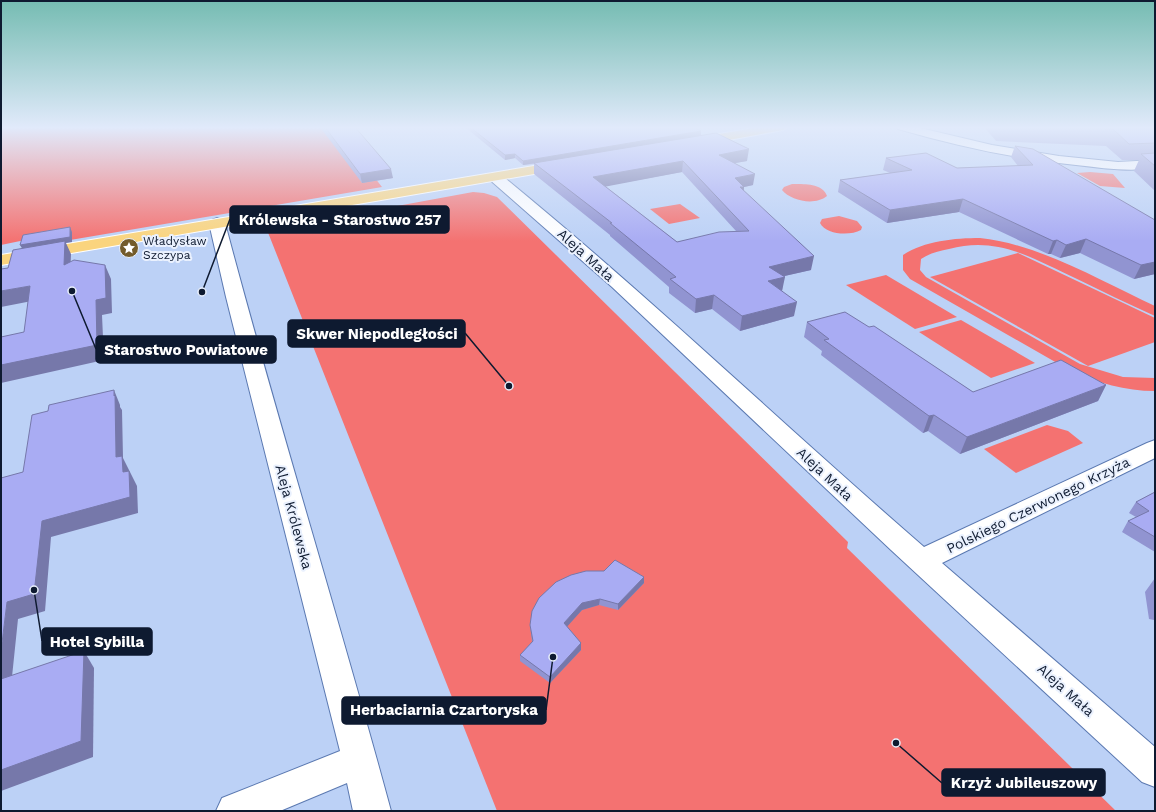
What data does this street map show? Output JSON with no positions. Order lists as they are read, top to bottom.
{
  "streets": {
    "street": ["Aleja Mała", "Polskiego Czerwonego Krzyża", "Aleja Królewska"]
  },
  "crossings": [
    ["Aleja Mała", "Polskiego Czerwonego Krzyża"]
  ],
  "places": {
    "place": ["Władysław Szczypa"],
    "other": [
      "Starostwo Powiatowe",
      "Królewska - Starostwo 257",
      "Skwer Niepodległości",
      "Hotel Sybilla",
      "Herbaciarnia Czartoryska",
      "Krzyż Jubileuszowy"
    ]
  }
}
